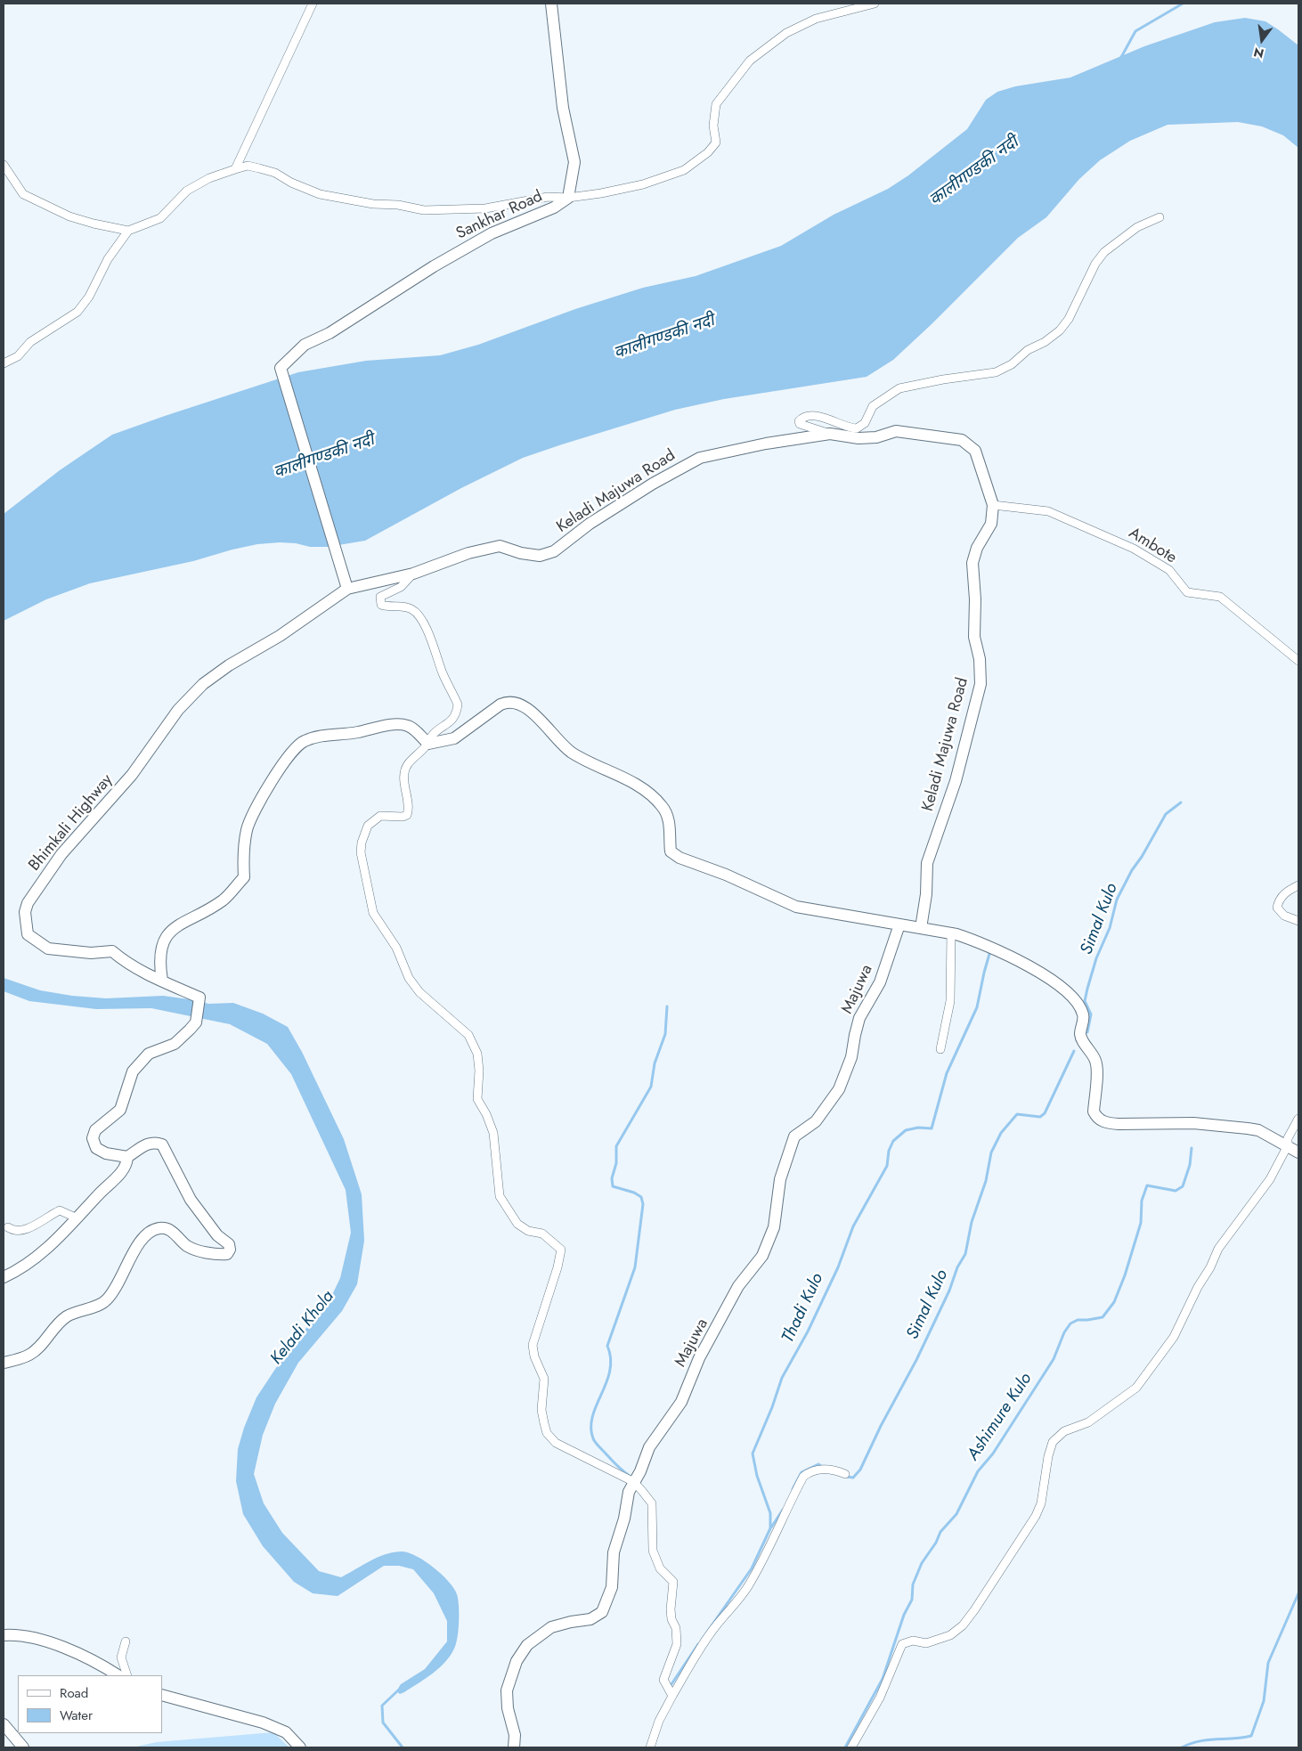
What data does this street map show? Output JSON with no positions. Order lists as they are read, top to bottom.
{
  "streets": {
    "street": [
      "Sankhar Road",
      "Keladi Majuwa Road",
      "Ambote",
      "Bhimkali Highway",
      "Majuwa"
    ]
  },
  "crossings": [
    ["Sankhar Road", "Keladi Majuwa Road"],
    ["Sankhar Road", "Bhimkali Highway"],
    ["Keladi Majuwa Road", "Ambote"],
    ["Keladi Majuwa Road", "Bhimkali Highway"]
  ],
  "water": [
    "कालीगण्डकी नदी",
    "Simal Kulo",
    "Thadi Kulo",
    "Keladi Khola",
    "Ashimure Kulo"
  ],
  "legend": ["Road", "Water"],
  "north": "bottom"
}
